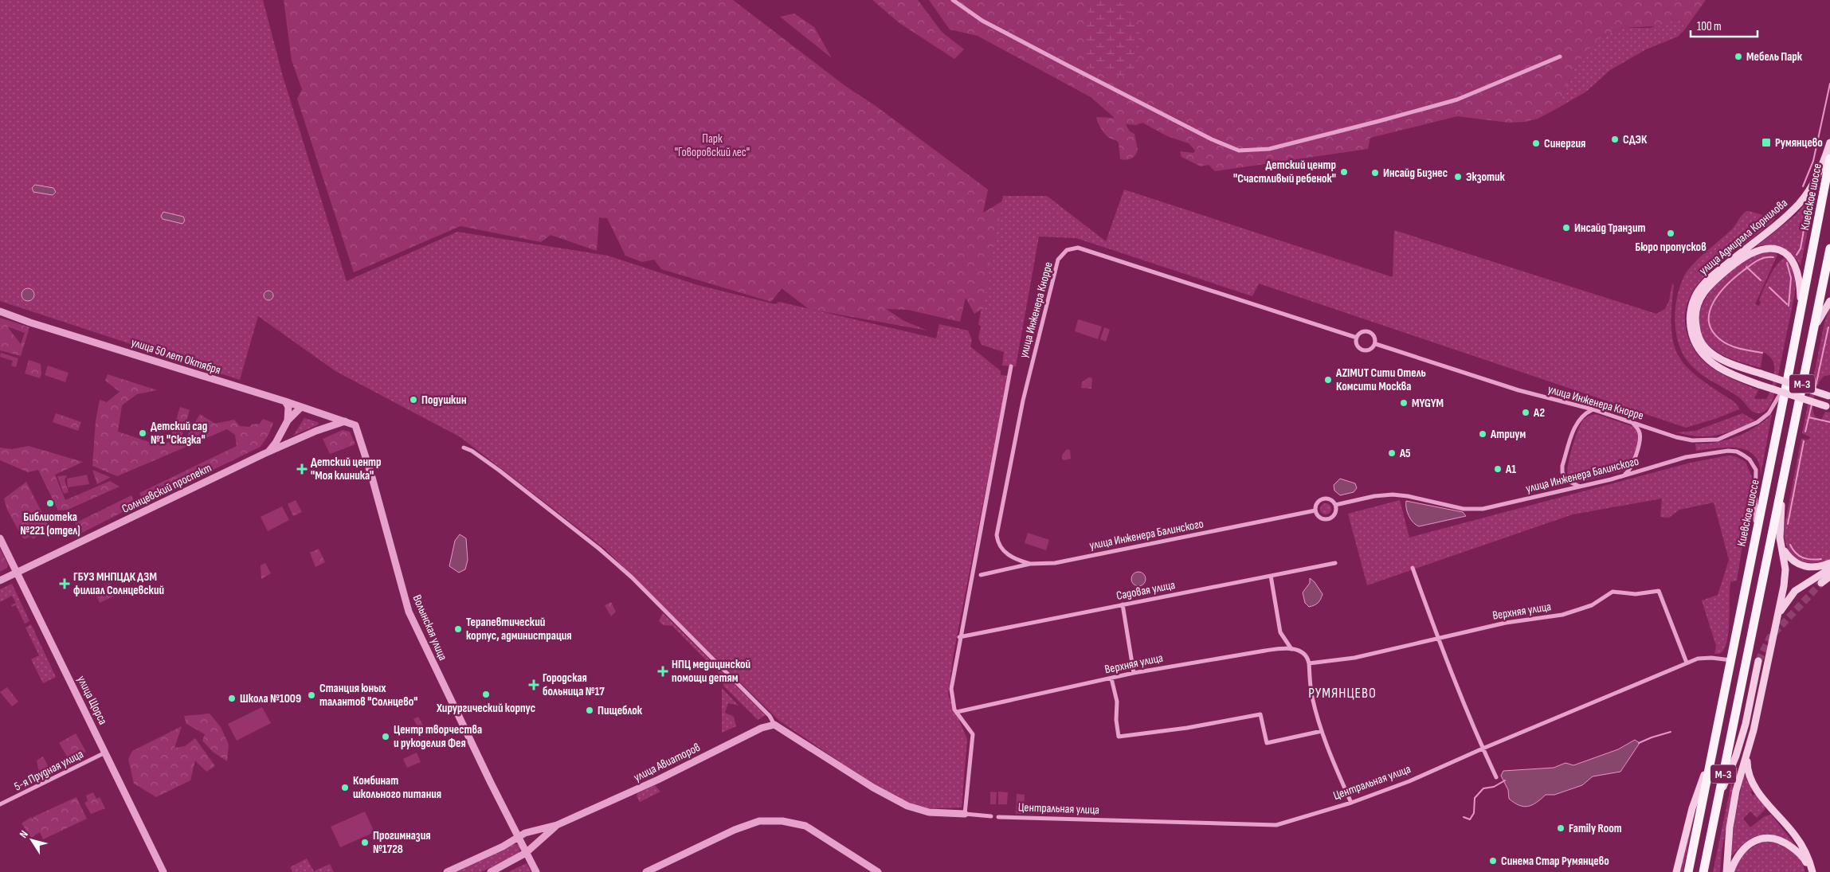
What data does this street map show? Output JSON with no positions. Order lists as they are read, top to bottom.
{
  "streets": {
    "highway": ["Киевское шоссе", "М-3"],
    "main road": ["улица Адмирала Корнилова"],
    "street": [
      "улица Инженера Кнорре",
      "улица 50 лет Октября",
      "улица Инженера Балинского",
      "Солнцевский проспект",
      "Садовая улица",
      "Верхняя улица",
      "Волынская улица",
      "улица Щорса",
      "улица Авиаторов",
      "5-я Прудная улица",
      "Центральная улица"
    ]
  },
  "crossings": [
    ["Киевское шоссе", "улица Адмирала Корнилова"],
    ["Киевское шоссе", "улица Инженера Кнорре"],
    ["Киевское шоссе", "улица Инженера Балинского"],
    ["Киевское шоссе", "Центральная улица"],
    ["улица Инженера Кнорре", "улица Инженера Балинского"],
    ["улица 50 лет Октября", "Солнцевский проспект"],
    ["улица 50 лет Октября", "Волынская улица"],
    ["Солнцевский проспект", "Волынская улица"],
    ["Солнцевский проспект", "улица Щорса"],
    ["Верхняя улица", "Центральная улица"],
    ["Волынская улица", "улица Авиаторов"],
    ["улица Щорса", "5-я Прудная улица"]
  ],
  "districts": ["РУМЯНЦЕВО"],
  "parks": ["Парк \"Говоровский лес\""],
  "places": {
    "other": [
      "Мебель Парк",
      "СДЭК",
      "Синергия",
      "Детский центр \"Счастливый ребенок\"",
      "Инсайд Бизнес",
      "Экзотик",
      "Инсайд Транзит",
      "Бюро пропусков",
      "AZIMUT Сити Отель Комсити Москва",
      "Подушкин",
      "MYGYM",
      "А2",
      "Детский сад №1 \"Сказка\"",
      "Атриум",
      "А5",
      "А1",
      "Библиотека №221 (отдел)",
      "Терапевтический корпус, администрация",
      "Хирургический корпус",
      "Станция юных талантов \"Солнцево\"",
      "Школа №1009",
      "Пищеблок",
      "Центр творчества и рукоделия Фея",
      "Комбинат школьного питания",
      "Family Room",
      "Прогимназия №1728",
      "Синема Стар Румянцево"
    ],
    "transit": ["Румянцево"],
    "health": [
      "Детский центр \"Моя клиника\"",
      "ГБУЗ МНПЦДК ДЗМ филиал Солнцевский",
      "НПЦ медицинской помощи детям",
      "Городская больница №17"
    ]
  },
  "scale_bar": "100 m",
  "north": "top left"
}
